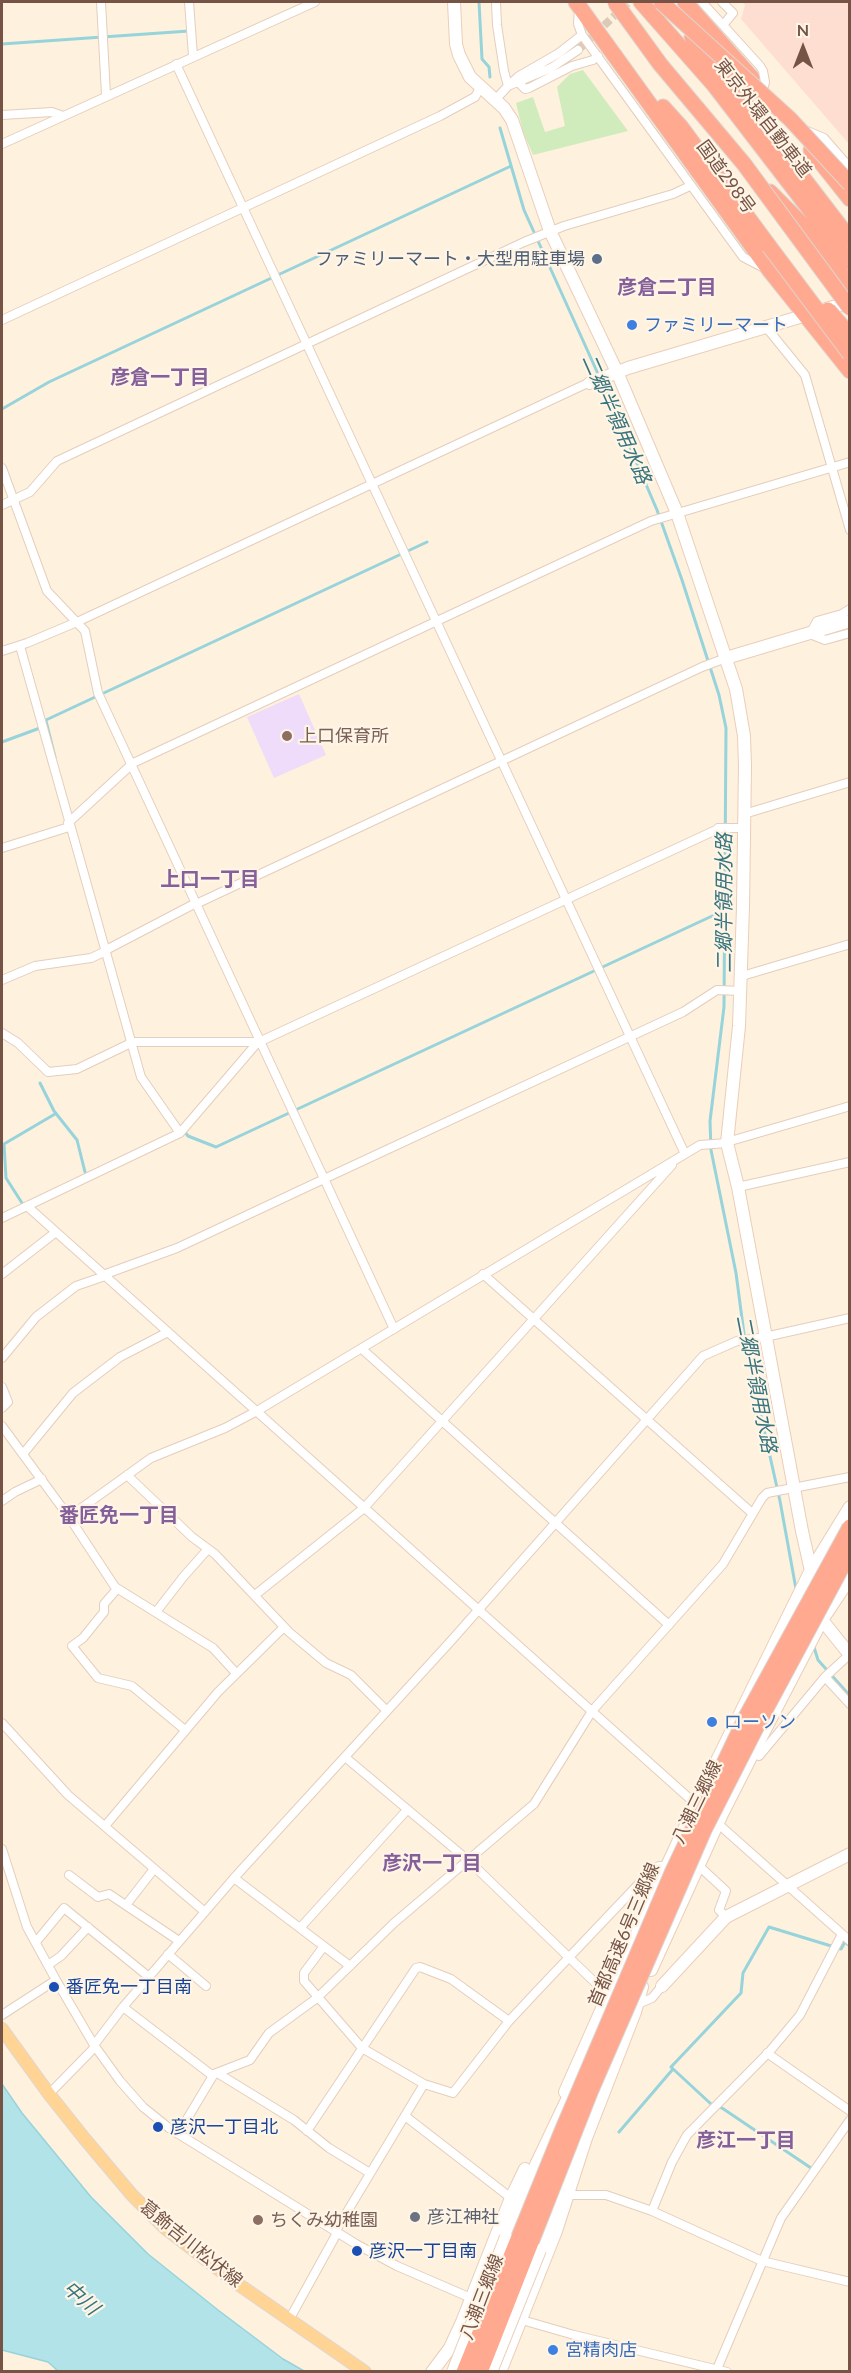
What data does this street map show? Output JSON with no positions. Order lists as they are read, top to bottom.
{
  "streets": {
    "highway": ["東京外環自動車道", "国道298号", "首都高速6号三郷線"],
    "main road": ["八潮三郷線", "葛飾吉川松伏線"]
  },
  "districts": [
    "彦倉二丁目",
    "彦倉一丁目",
    "上口一丁目",
    "番匠免一丁目",
    "彦沢一丁目",
    "彦江一丁目"
  ],
  "water": ["二郷半領用水路", "中川"],
  "places": [
    "ファミリーマート・大型用駐車場",
    "ファミリーマート",
    "上口保育所",
    "ローソン",
    "番匠免一丁目南",
    "彦沢一丁目北",
    "彦江神社",
    "ちくみ幼稚園",
    "彦沢一丁目南",
    "宮精肉店"
  ],
  "north": "top"
}
